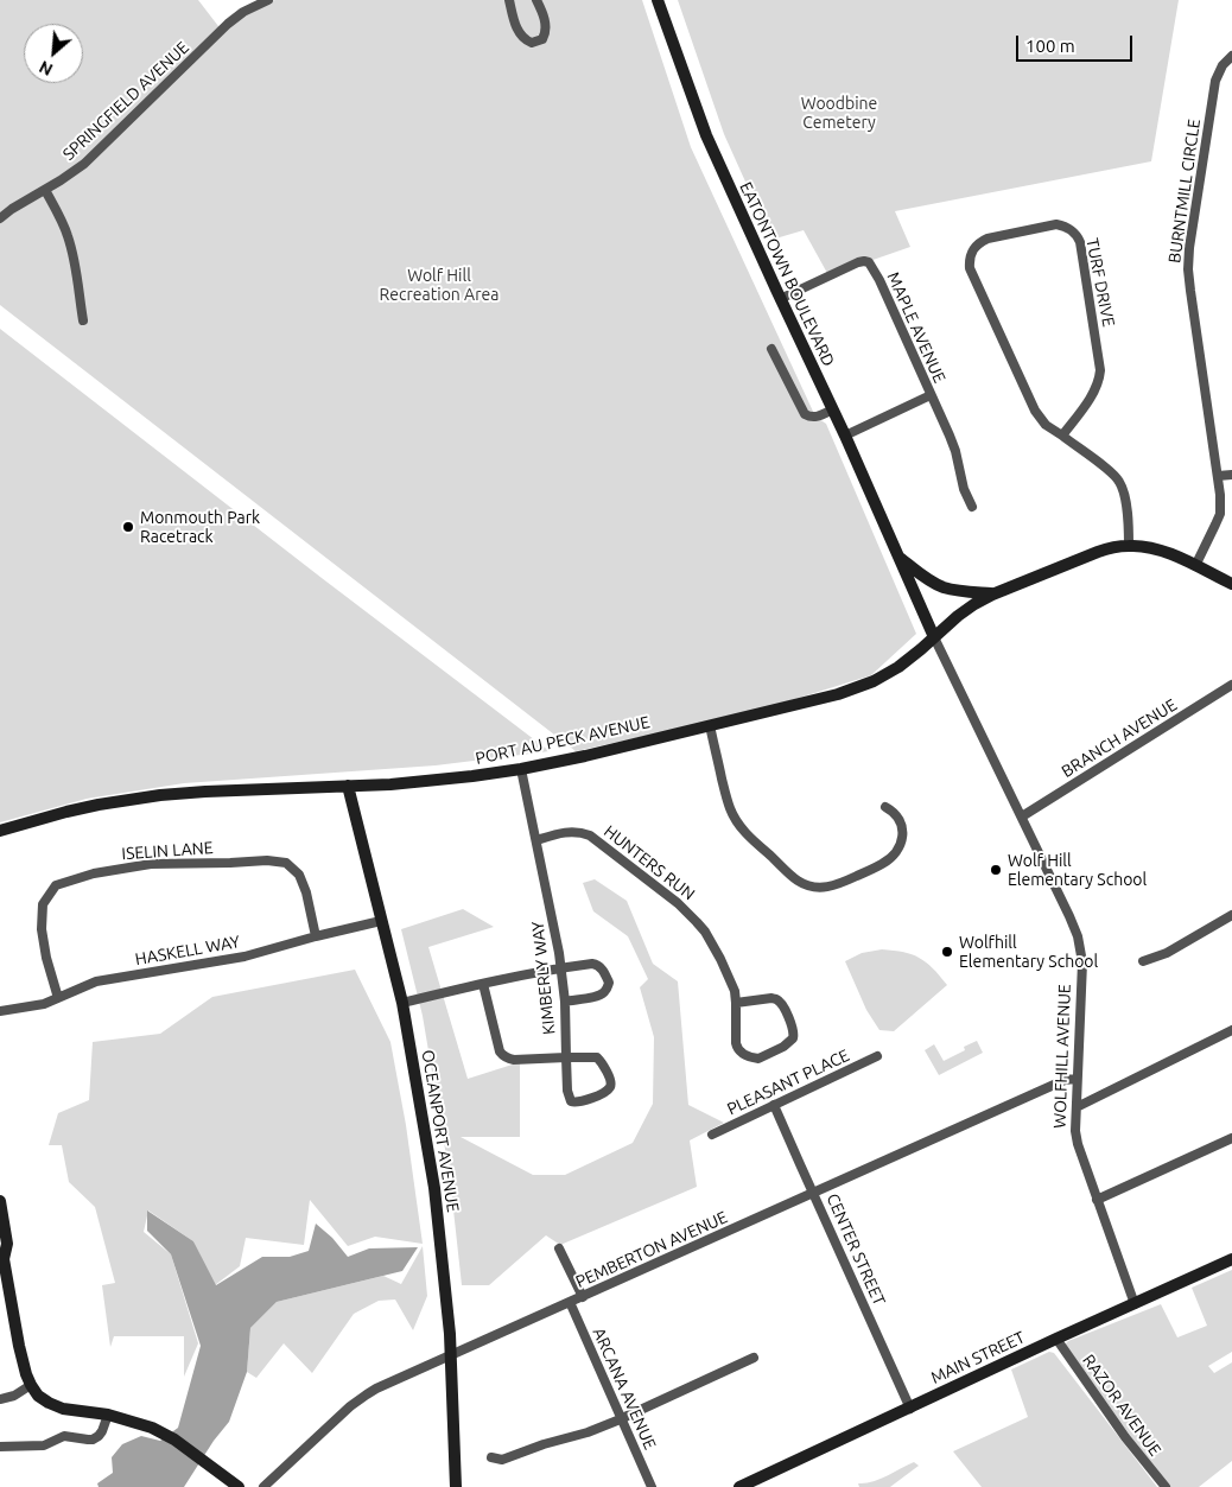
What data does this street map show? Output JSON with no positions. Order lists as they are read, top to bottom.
{
  "streets": {
    "street": [
      "SPRINGFIELD AVENUE",
      "BURNTMILL CIRCLE",
      "EATONTOWN BOULEVARD",
      "TURF DRIVE",
      "MAPLE AVENUE",
      "BRANCH AVENUE",
      "PORT AU PECK AVENUE",
      "ISELIN LANE",
      "HUNTERS RUN",
      "HASKELL WAY",
      "KIMBERLY WAY",
      "WOLFHILL AVENUE",
      "PLEASANT PLACE",
      "OCEANPORT AVENUE",
      "PEMBERTON AVENUE",
      "CENTER STREET",
      "MAIN STREET",
      "ARCANA AVENUE",
      "RAZOR AVENUE"
    ]
  },
  "crossings": [
    ["EATONTOWN BOULEVARD", "MAPLE AVENUE"],
    ["EATONTOWN BOULEVARD", "WOLFHILL AVENUE"],
    ["BRANCH AVENUE", "WOLFHILL AVENUE"],
    ["PORT AU PECK AVENUE", "KIMBERLY WAY"],
    ["PORT AU PECK AVENUE", "WOLFHILL AVENUE"],
    ["PORT AU PECK AVENUE", "OCEANPORT AVENUE"],
    ["ISELIN LANE", "HASKELL WAY"],
    ["HUNTERS RUN", "KIMBERLY WAY"],
    ["HASKELL WAY", "OCEANPORT AVENUE"],
    ["WOLFHILL AVENUE", "PEMBERTON AVENUE"],
    ["WOLFHILL AVENUE", "MAIN STREET"],
    ["PLEASANT PLACE", "CENTER STREET"],
    ["OCEANPORT AVENUE", "PEMBERTON AVENUE"],
    ["PEMBERTON AVENUE", "CENTER STREET"],
    ["PEMBERTON AVENUE", "ARCANA AVENUE"],
    ["CENTER STREET", "MAIN STREET"],
    ["MAIN STREET", "RAZOR AVENUE"]
  ],
  "parks": ["Woodbine Cemetery", "Wolf Hill Recreation Area"],
  "places": ["Monmouth Park Racetrack", "Wolf Hill Elementary School", "Wolfhill Elementary School"],
  "scale_bar": "100 m",
  "north": "bottom left"
}
